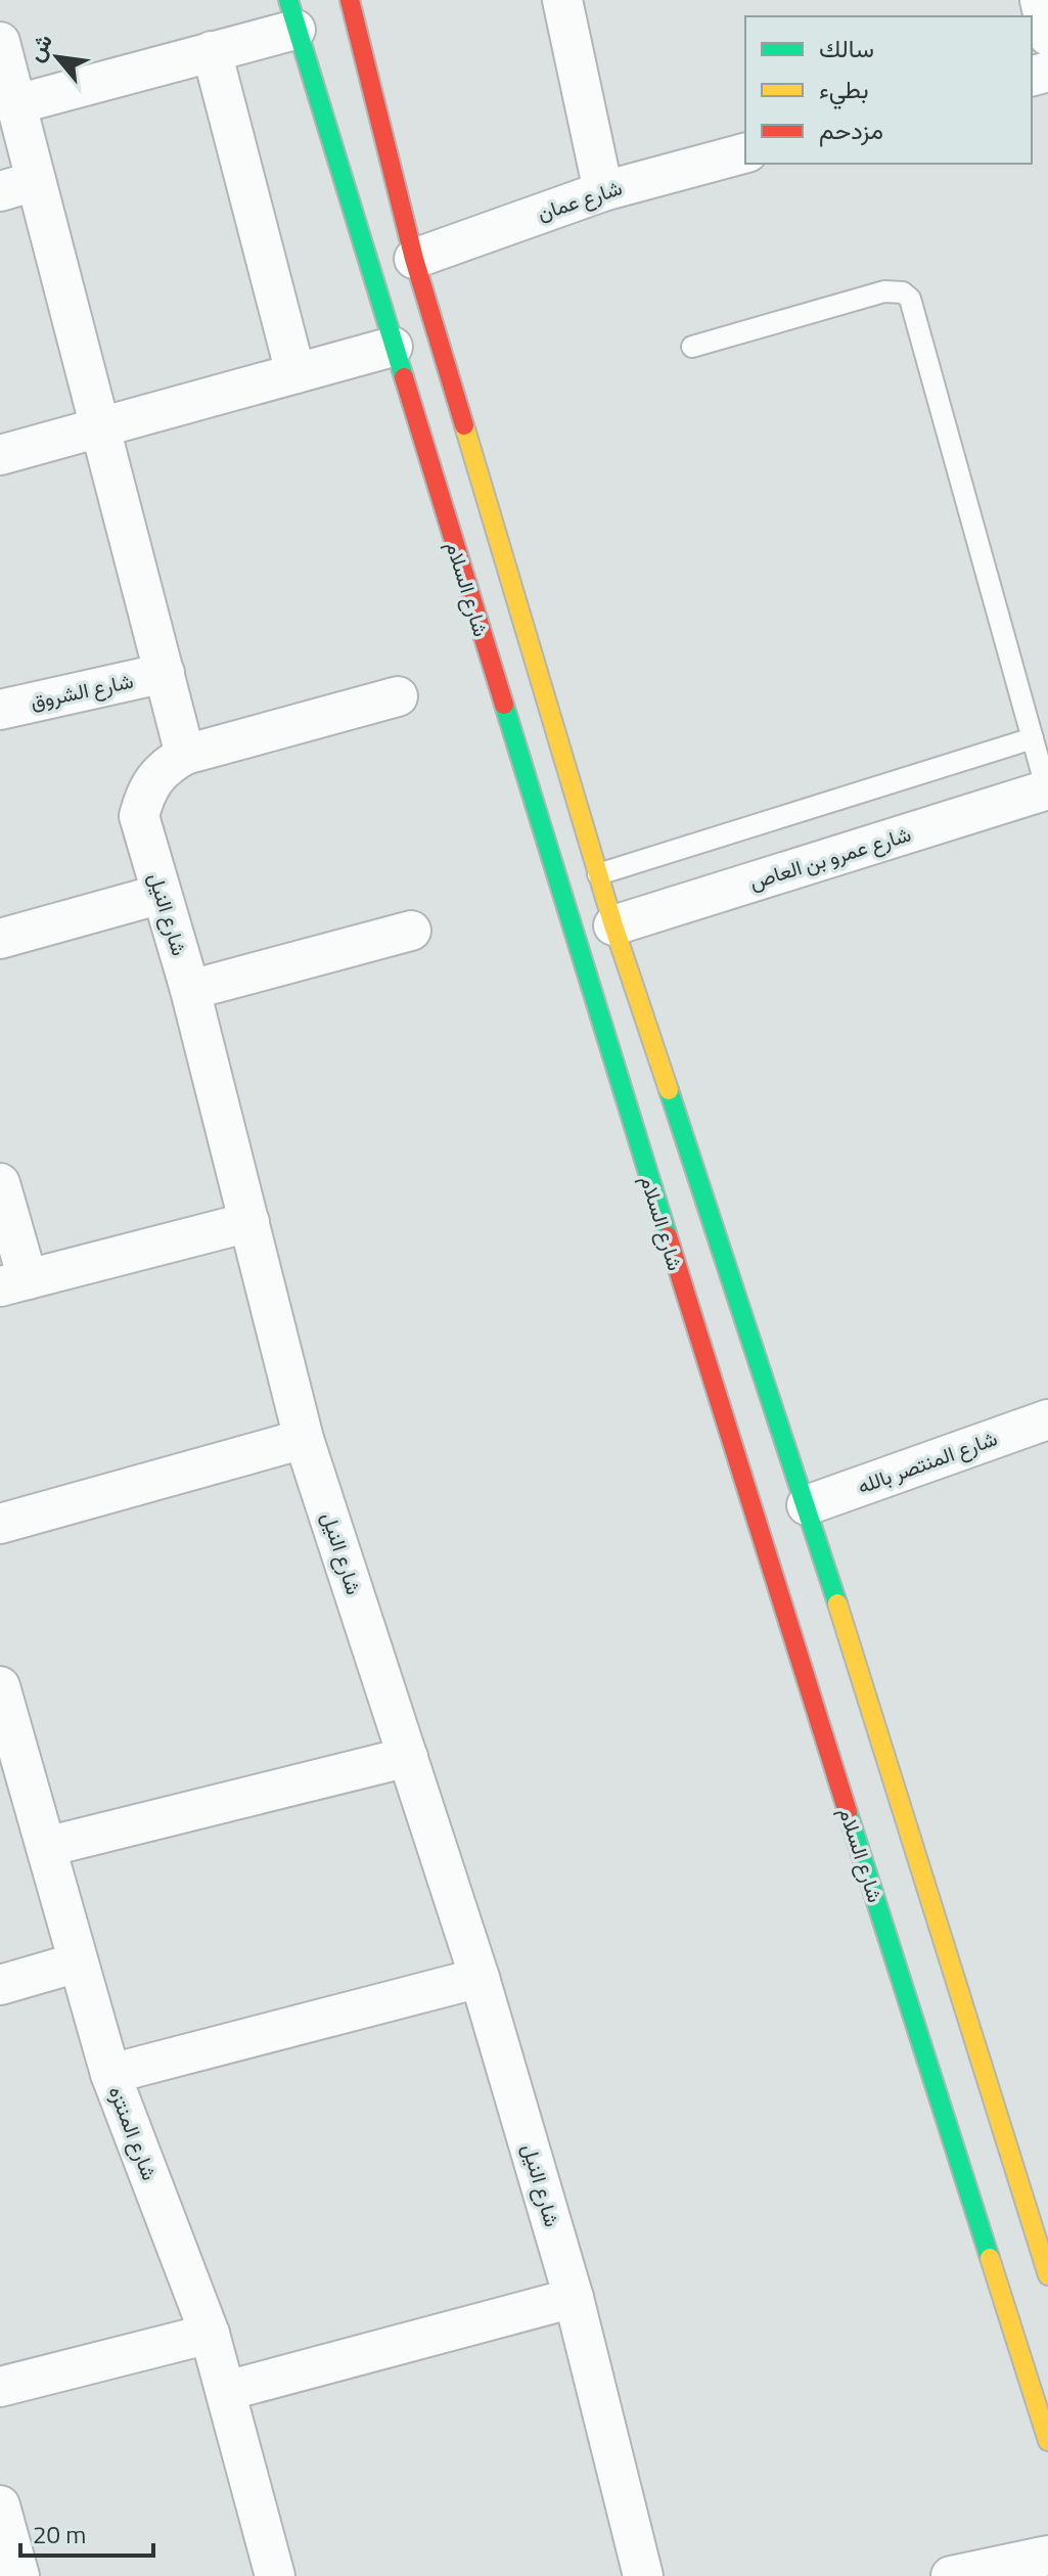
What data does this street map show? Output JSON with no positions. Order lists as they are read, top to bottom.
{
  "streets": {
    "street": [
      "شارع عمان",
      "شارع السلام",
      "شارع الشروق",
      "شارع عمرو بن العاص",
      "شارع النيل",
      "شارع المنتصر بالله",
      "شارع المنتزه"
    ]
  },
  "legend": ["سالك", "بطيء", "مزدحم"],
  "scale_bar": "20 m",
  "north": "top left"
}
